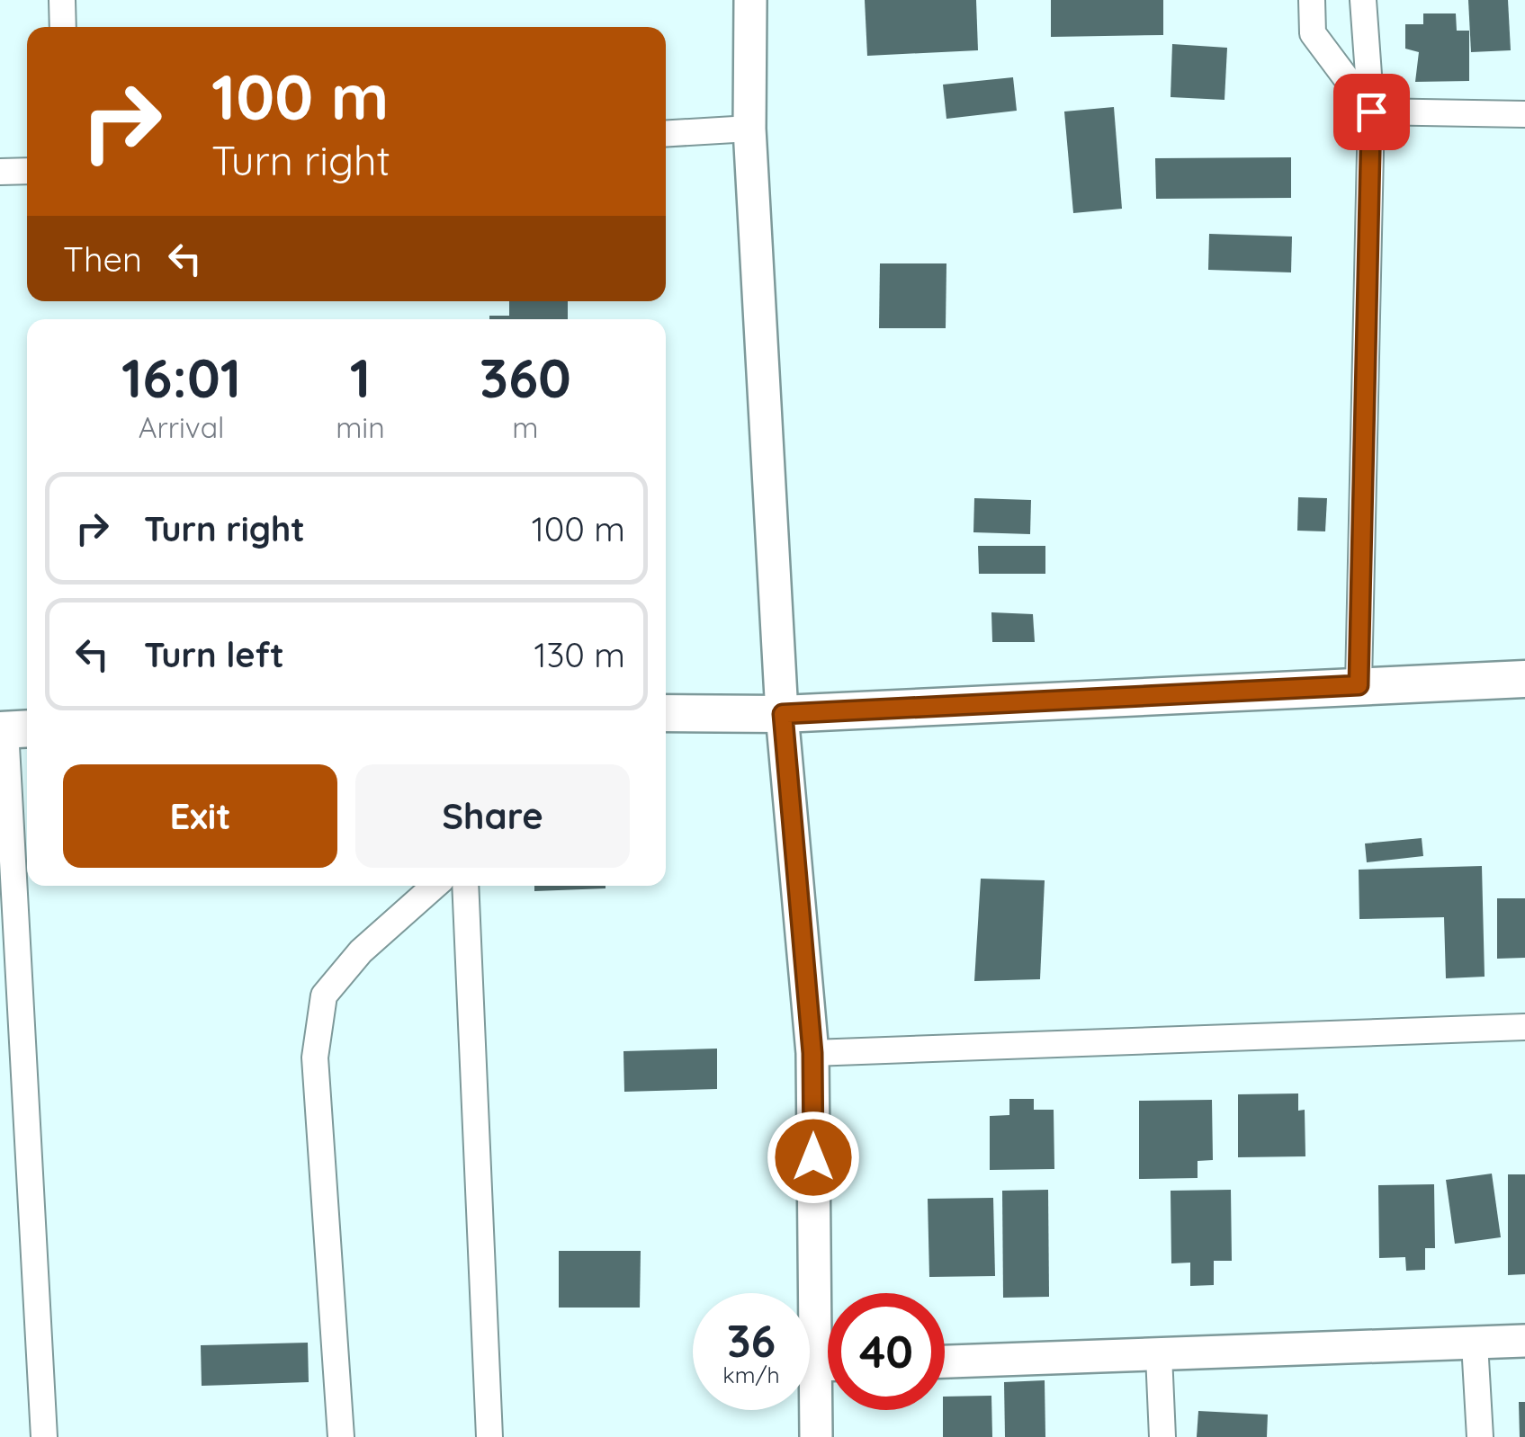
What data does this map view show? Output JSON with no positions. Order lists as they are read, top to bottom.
{
  "page": {
    "turn": ["100 m", "Turn right"],
    "then": "Then",
    "eta": [
      "16:01",
      "Arrival",
      "1",
      "min",
      "360",
      "m"
    ],
    "list": [
      {
        "name": "Turn right",
        "value": "100 m"
      },
      {
        "name": "Turn left",
        "value": "130 m"
      }
    ],
    "buttons": ["Exit", "Share"],
    "speed": "36 km/h",
    "limit": "40"
  }
}
